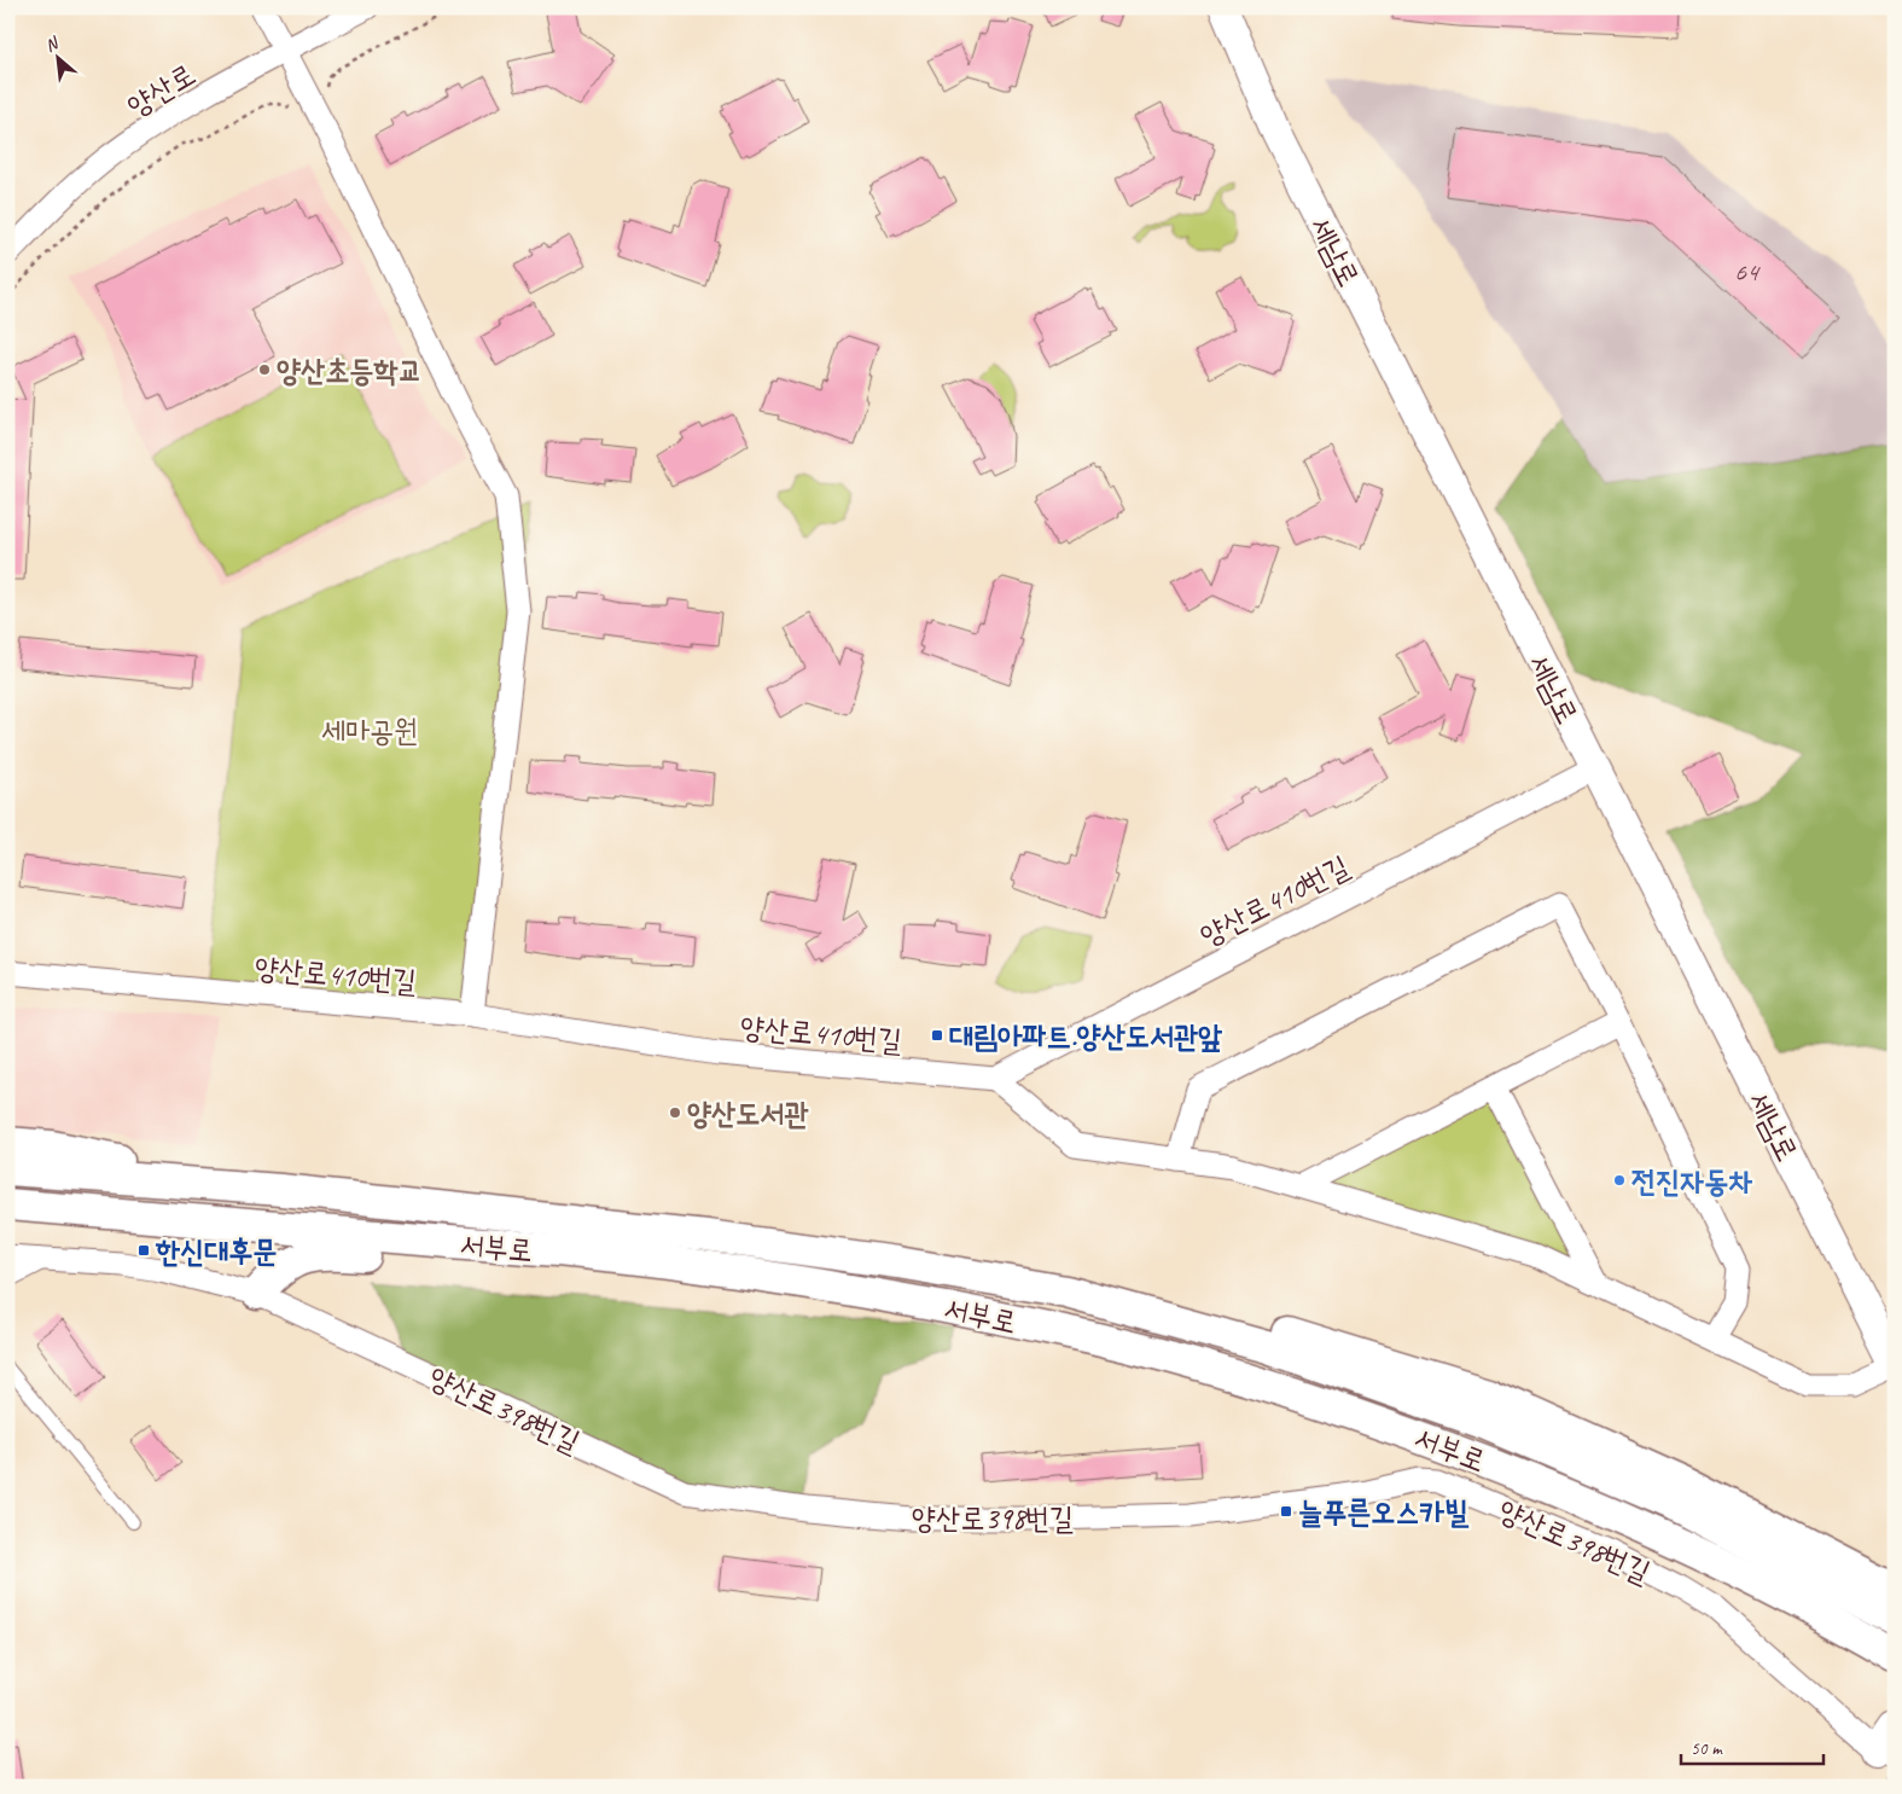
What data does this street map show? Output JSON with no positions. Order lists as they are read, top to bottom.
{
  "streets": {
    "main road": ["서부로"],
    "street": [
      "양산로",
      "세남로",
      "양산로410번길",
      "양산로398번길"
    ]
  },
  "crossings": [
    ["세남로", "양산로410번길"]
  ],
  "parks": ["세마공원"],
  "places": {
    "other": ["양산초등학교", "양산도서관", "전진자동차"],
    "transit": ["대림아파트.양산도서관앞", "한신대후문", "늘푸른오스카빌"]
  },
  "house_numbers": ["64"],
  "scale_bar": "50 m",
  "north": "top left"
}
